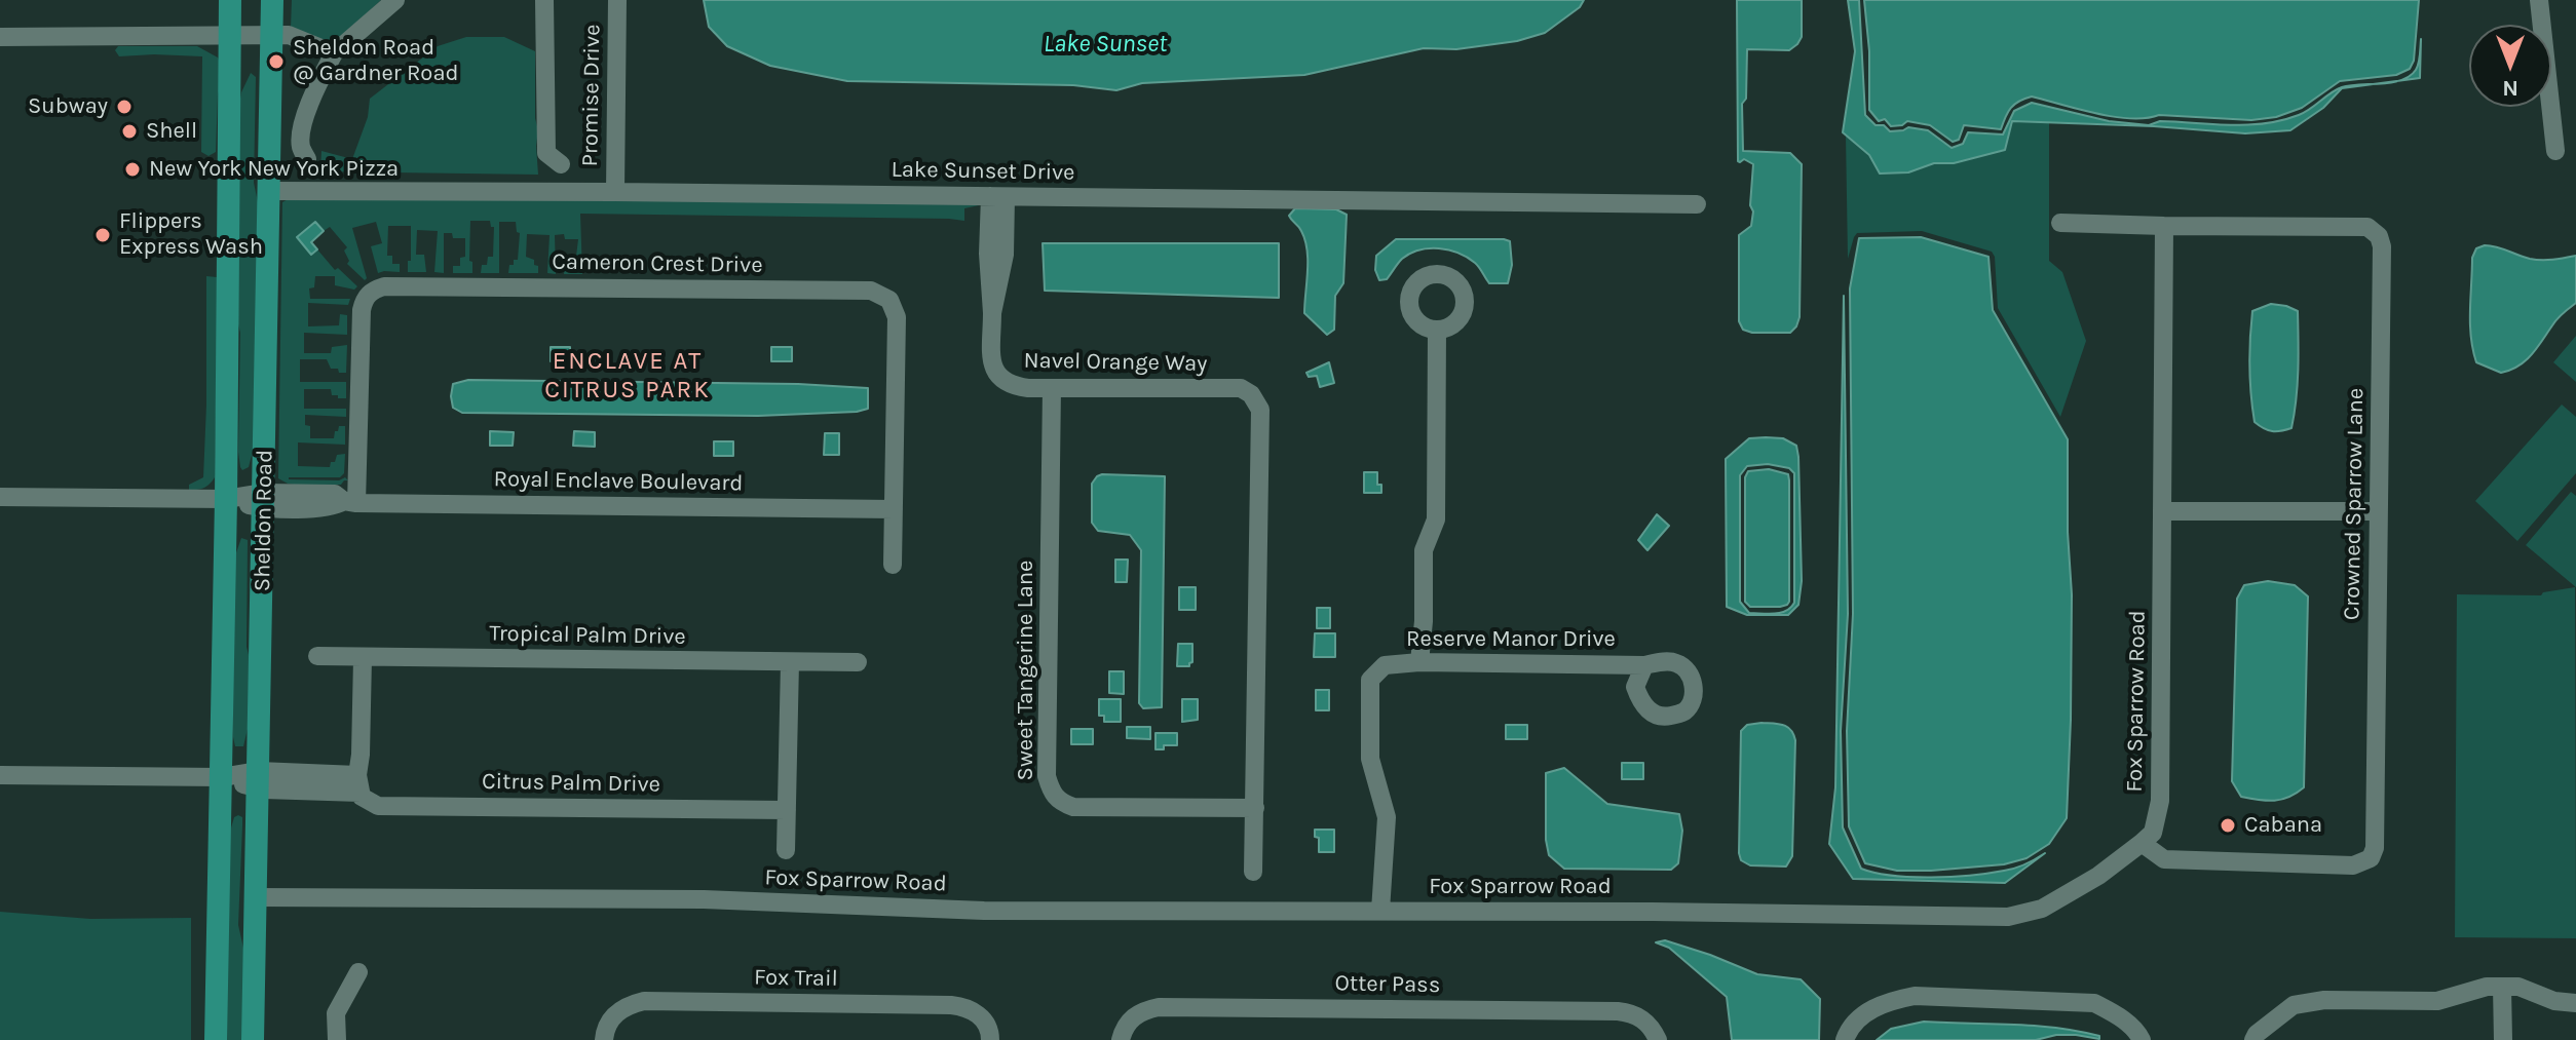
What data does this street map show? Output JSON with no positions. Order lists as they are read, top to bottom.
{
  "streets": {
    "main road": ["Sheldon Road"],
    "street": [
      "Promise Drive",
      "Lake Sunset Drive",
      "Cameron Crest Drive",
      "Navel Orange Way",
      "Royal Enclave Boulevard",
      "Crowned Sparrow Lane",
      "Tropical Palm Drive",
      "Reserve Manor Drive",
      "Sweet Tangerine Lane",
      "Fox Sparrow Road",
      "Citrus Palm Drive",
      "Fox Trail",
      "Otter Pass"
    ]
  },
  "crossings": [
    ["Promise Drive", "Lake Sunset Drive"],
    ["Lake Sunset Drive", "Navel Orange Way"],
    ["Lake Sunset Drive", "Sheldon Road"],
    ["Cameron Crest Drive", "Royal Enclave Boulevard"],
    ["Navel Orange Way", "Sweet Tangerine Lane"],
    ["Royal Enclave Boulevard", "Sheldon Road"],
    ["Crowned Sparrow Lane", "Fox Sparrow Road"],
    ["Sheldon Road", "Fox Sparrow Road"],
    ["Sheldon Road", "Citrus Palm Drive"],
    ["Reserve Manor Drive", "Fox Sparrow Road"]
  ],
  "districts": ["ENCLAVE AT CITRUS PARK"],
  "water": ["Lake Sunset"],
  "places": [
    "Sheldon Road @ Gardner Road",
    "Subway",
    "Shell",
    "New York New York Pizza",
    "Flippers Express Wash",
    "Cabana"
  ],
  "north": "bottom"
}
